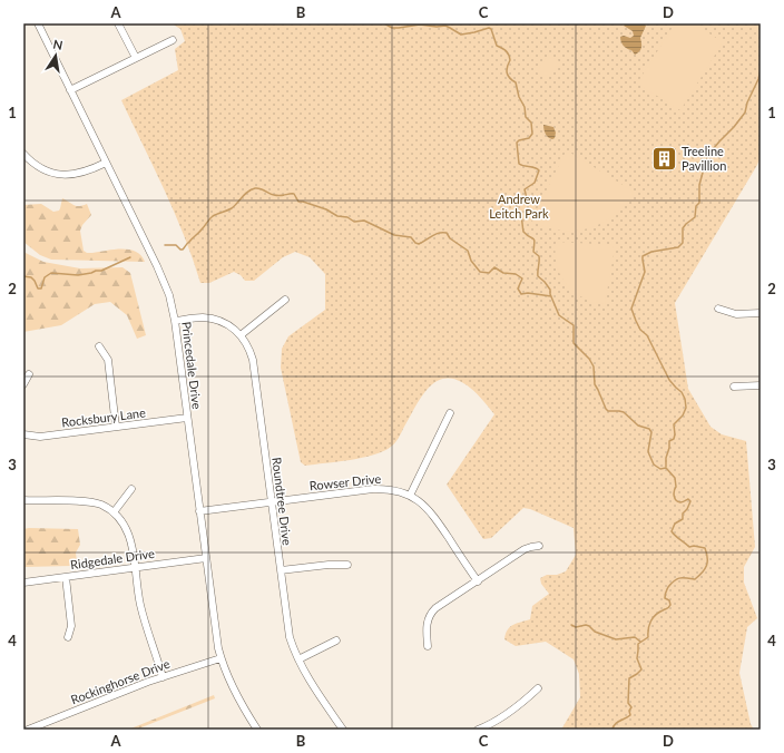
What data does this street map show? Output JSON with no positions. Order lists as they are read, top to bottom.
{
  "streets": {
    "street": [
      "Princedale Drive",
      "Rocksbury Lane",
      "Rowser Drive",
      "Roundtree Drive",
      "Ridgedale Drive",
      "Rockinghorse Drive"
    ]
  },
  "crossings": [
    ["Princedale Drive", "Rocksbury Lane"],
    ["Princedale Drive", "Rowser Drive"],
    ["Princedale Drive", "Roundtree Drive"],
    ["Princedale Drive", "Ridgedale Drive"],
    ["Princedale Drive", "Rockinghorse Drive"],
    ["Rowser Drive", "Roundtree Drive"]
  ],
  "parks": ["Andrew Leitch Park"],
  "places": {
    "building": ["Treeline Pavillion"]
  },
  "north": "top",
  "grid": {
    "columns": [
      "A",
      "B",
      "C",
      "D"
    ],
    "rows": [
      "1",
      "2",
      "3",
      "4"
    ]
  }
}
